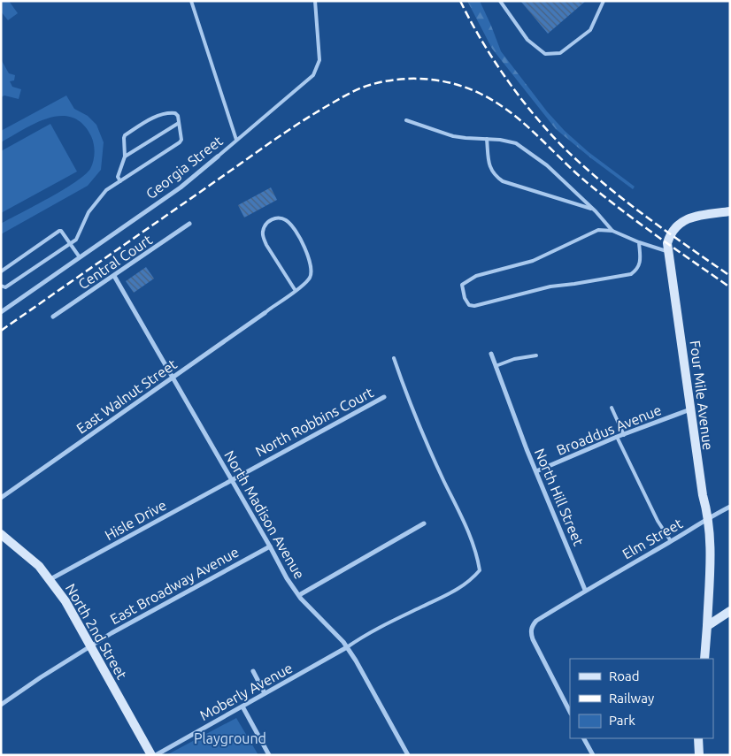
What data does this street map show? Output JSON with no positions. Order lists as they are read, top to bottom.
{
  "streets": {
    "street": [
      "Georgia Street",
      "Central Court",
      "Four Mile Avenue",
      "East Walnut Street",
      "North Robbins Court",
      "Broaddus Avenue",
      "North Hill Street",
      "North Madison Avenue",
      "Hisle Drive",
      "Elm Street",
      "East Broadway Avenue",
      "North 2nd Street",
      "Moberly Avenue"
    ]
  },
  "crossings": [
    ["Central Court", "North Madison Avenue"],
    ["Four Mile Avenue", "Broaddus Avenue"],
    ["Four Mile Avenue", "Elm Street"],
    ["East Walnut Street", "North Madison Avenue"],
    ["North Robbins Court", "North Madison Avenue"],
    ["North Robbins Court", "Hisle Drive"],
    ["Broaddus Avenue", "North Hill Street"],
    ["North Hill Street", "Elm Street"],
    ["North Madison Avenue", "Hisle Drive"],
    ["North Madison Avenue", "East Broadway Avenue"],
    ["North Madison Avenue", "Moberly Avenue"],
    ["Hisle Drive", "North 2nd Street"],
    ["East Broadway Avenue", "North 2nd Street"]
  ],
  "parks": ["Playground"],
  "legend": ["Road", "Railway", "Park"]
}
